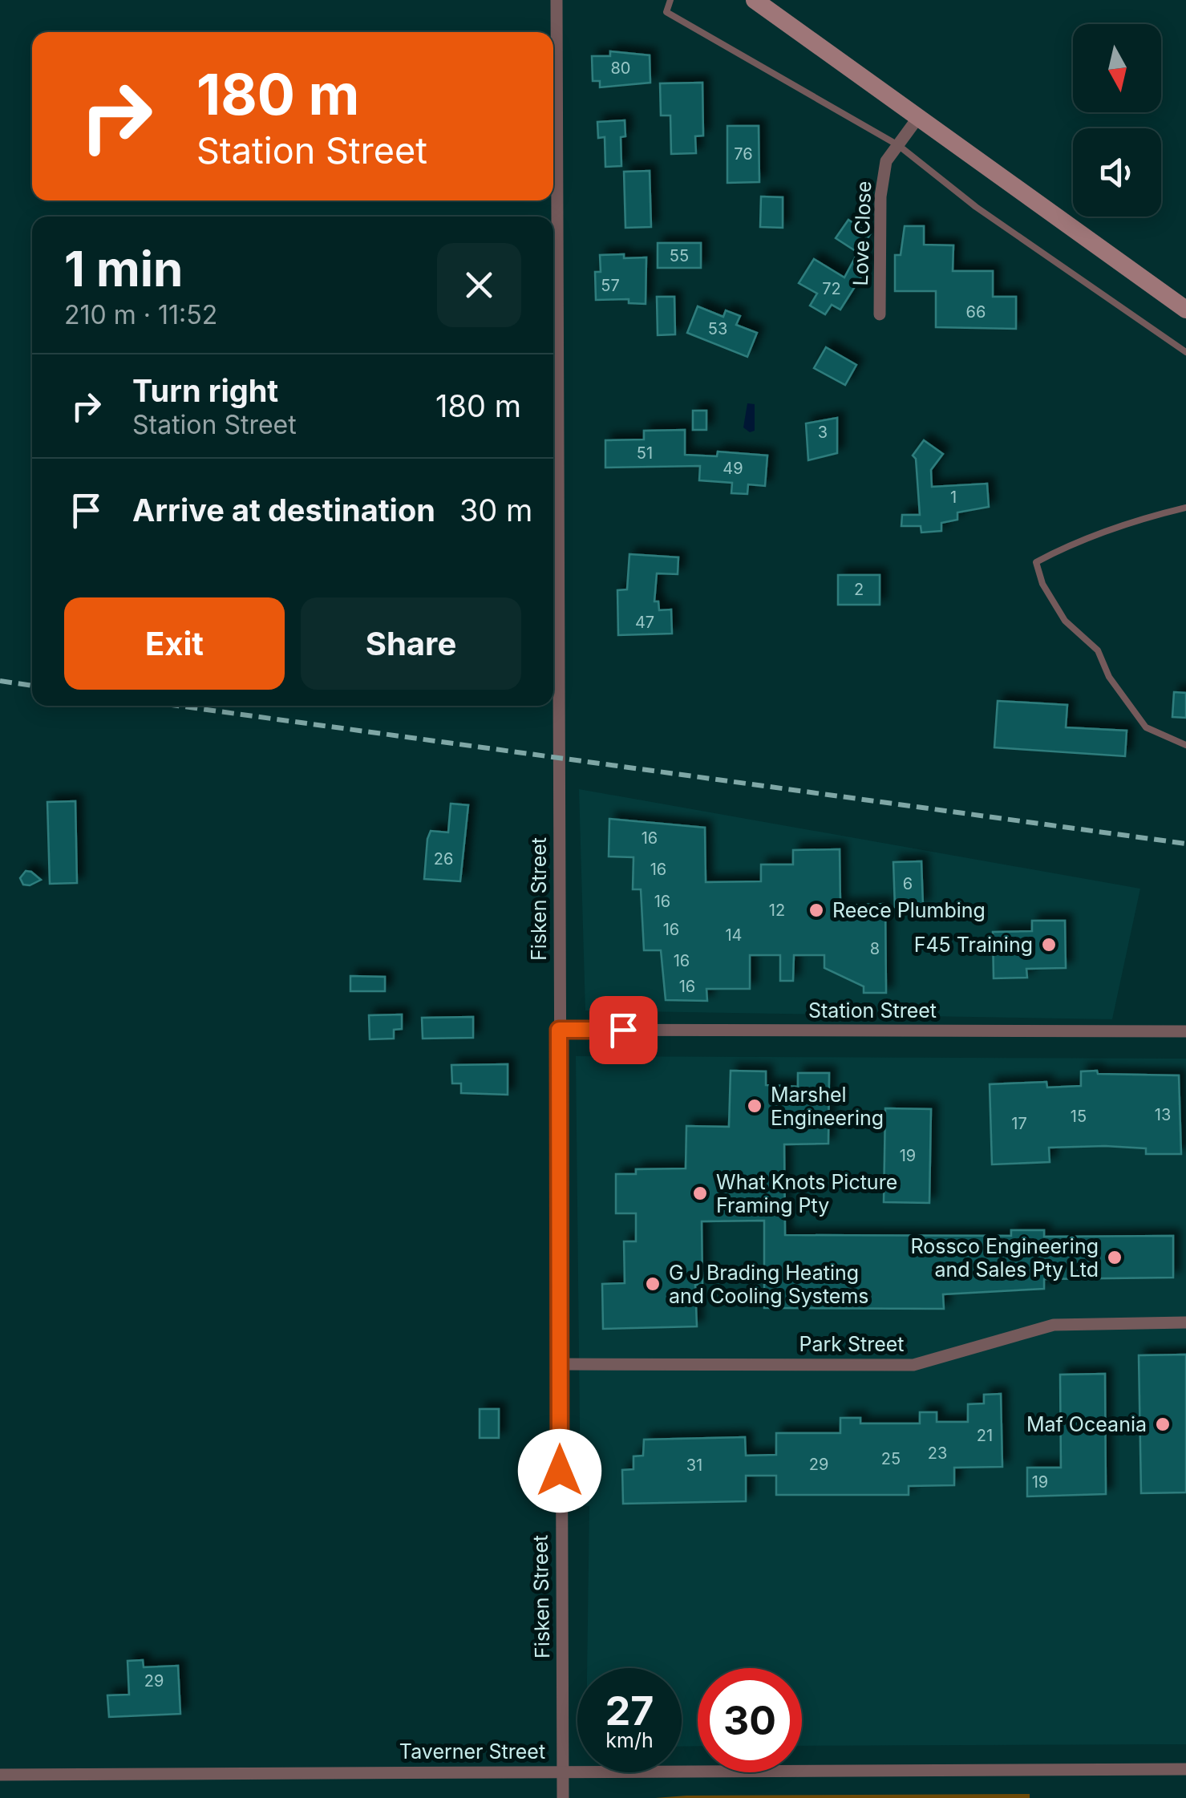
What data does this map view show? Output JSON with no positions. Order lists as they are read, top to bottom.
{
  "streets": {
    "street": [
      "Love Close",
      "Fisken Street",
      "Station Street",
      "Park Street",
      "Taverner Street"
    ]
  },
  "crossings": [
    ["Fisken Street", "Station Street"],
    ["Fisken Street", "Park Street"],
    ["Fisken Street", "Taverner Street"]
  ],
  "places": [
    "Reece Plumbing",
    "F45 Training",
    "Marshel Engineering",
    "What Knots Picture Framing Pty",
    "Rossco Engineering and Sales Pty Ltd",
    "G J Brading Heating and Cooling Systems",
    "Maf Oceania"
  ],
  "house_numbers": [
    "80",
    "76",
    "55",
    "57",
    "72",
    "66",
    "53",
    "3",
    "51",
    "49",
    "1",
    "2",
    "47",
    "16",
    "26",
    "16",
    "6",
    "16",
    "12",
    "16",
    "14",
    "8",
    "16",
    "16",
    "13",
    "15",
    "17",
    "19",
    "21",
    "23",
    "25",
    "29",
    "31",
    "19",
    "29"
  ],
  "north": "bottom",
  "page": {
    "turn": ["180 m", "Station Street"],
    "heading": ["1 min", "210 m · 11:52"],
    "list": [
      {
        "name": "Turn right",
        "note": "Station Street",
        "value": "180 m"
      },
      {
        "name": "Arrive at destination",
        "value": "30 m"
      }
    ],
    "buttons": ["Exit", "Share"],
    "speed": "27 km/h",
    "limit": "30"
  }
}
